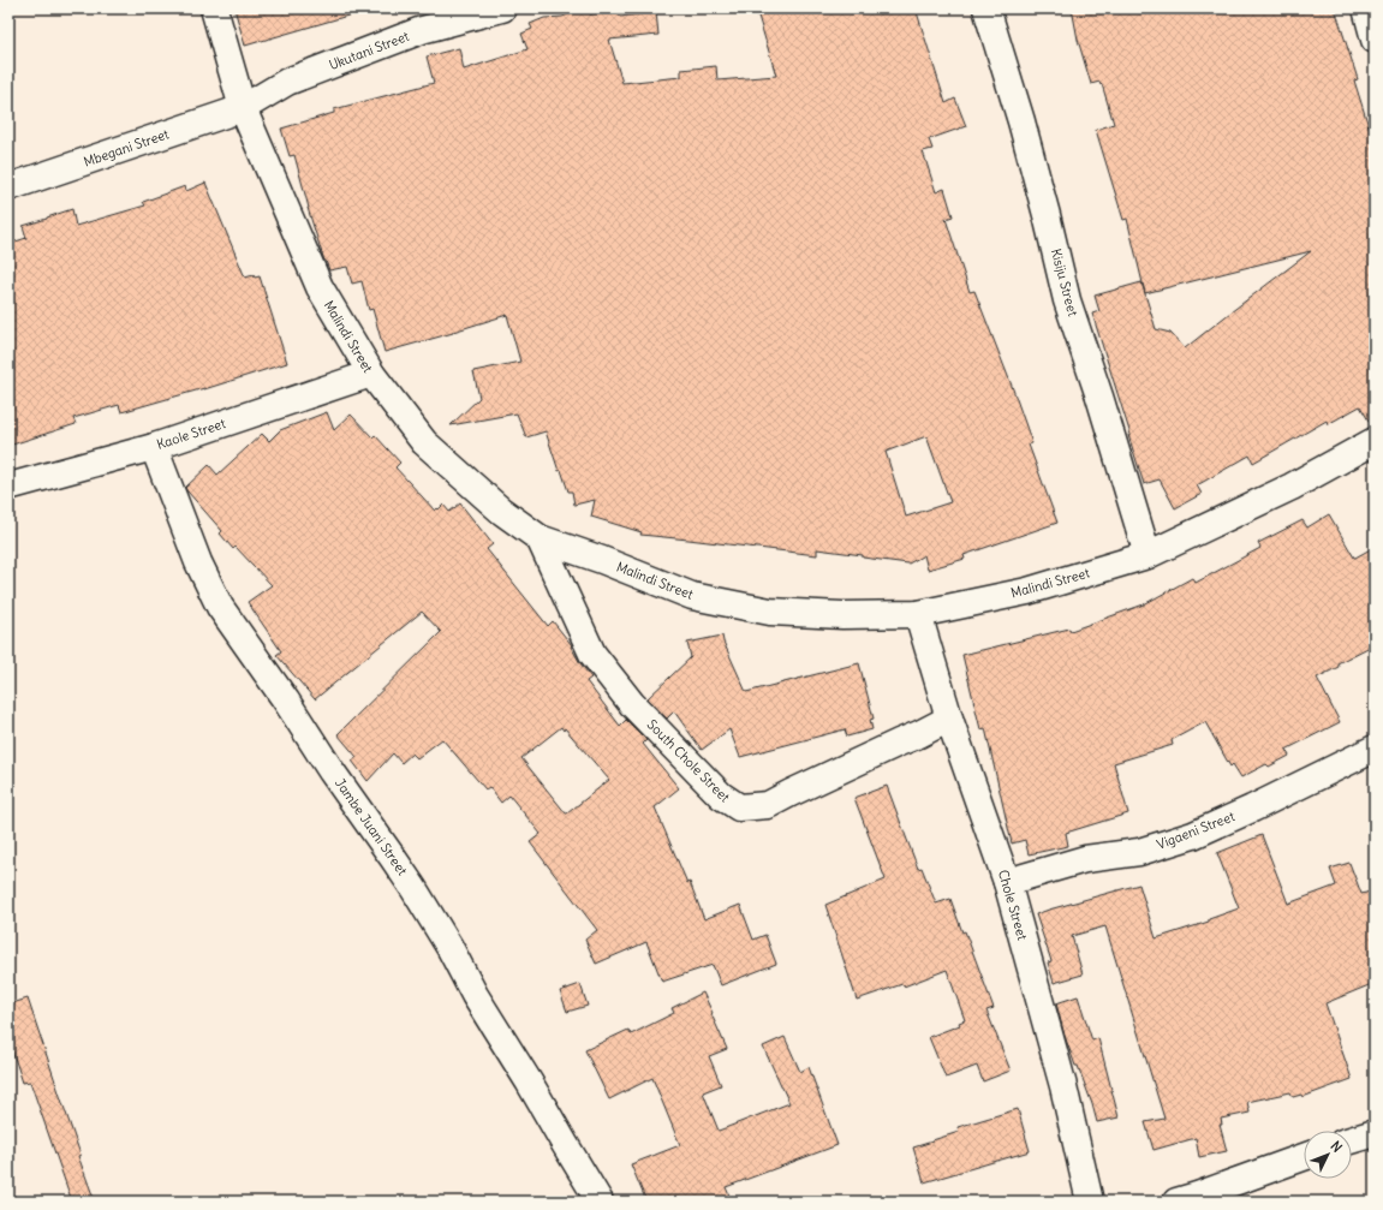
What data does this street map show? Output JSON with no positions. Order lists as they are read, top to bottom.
{
  "streets": {
    "street": [
      "Ukutani Street",
      "Mbegani Street",
      "Kisiju Street",
      "Malindi Street",
      "Kaole Street",
      "South Chole Street",
      "Jambe Juani Street",
      "Vigaeni Street",
      "Chole Street"
    ]
  },
  "crossings": [
    ["Ukutani Street", "Mbegani Street"],
    ["Ukutani Street", "Malindi Street"],
    ["Mbegani Street", "Malindi Street"],
    ["Kisiju Street", "Malindi Street"],
    ["Malindi Street", "Kaole Street"],
    ["Malindi Street", "South Chole Street"],
    ["Malindi Street", "Chole Street"],
    ["Kaole Street", "Jambe Juani Street"],
    ["South Chole Street", "Chole Street"],
    ["Vigaeni Street", "Chole Street"]
  ],
  "north": "top right"
}
